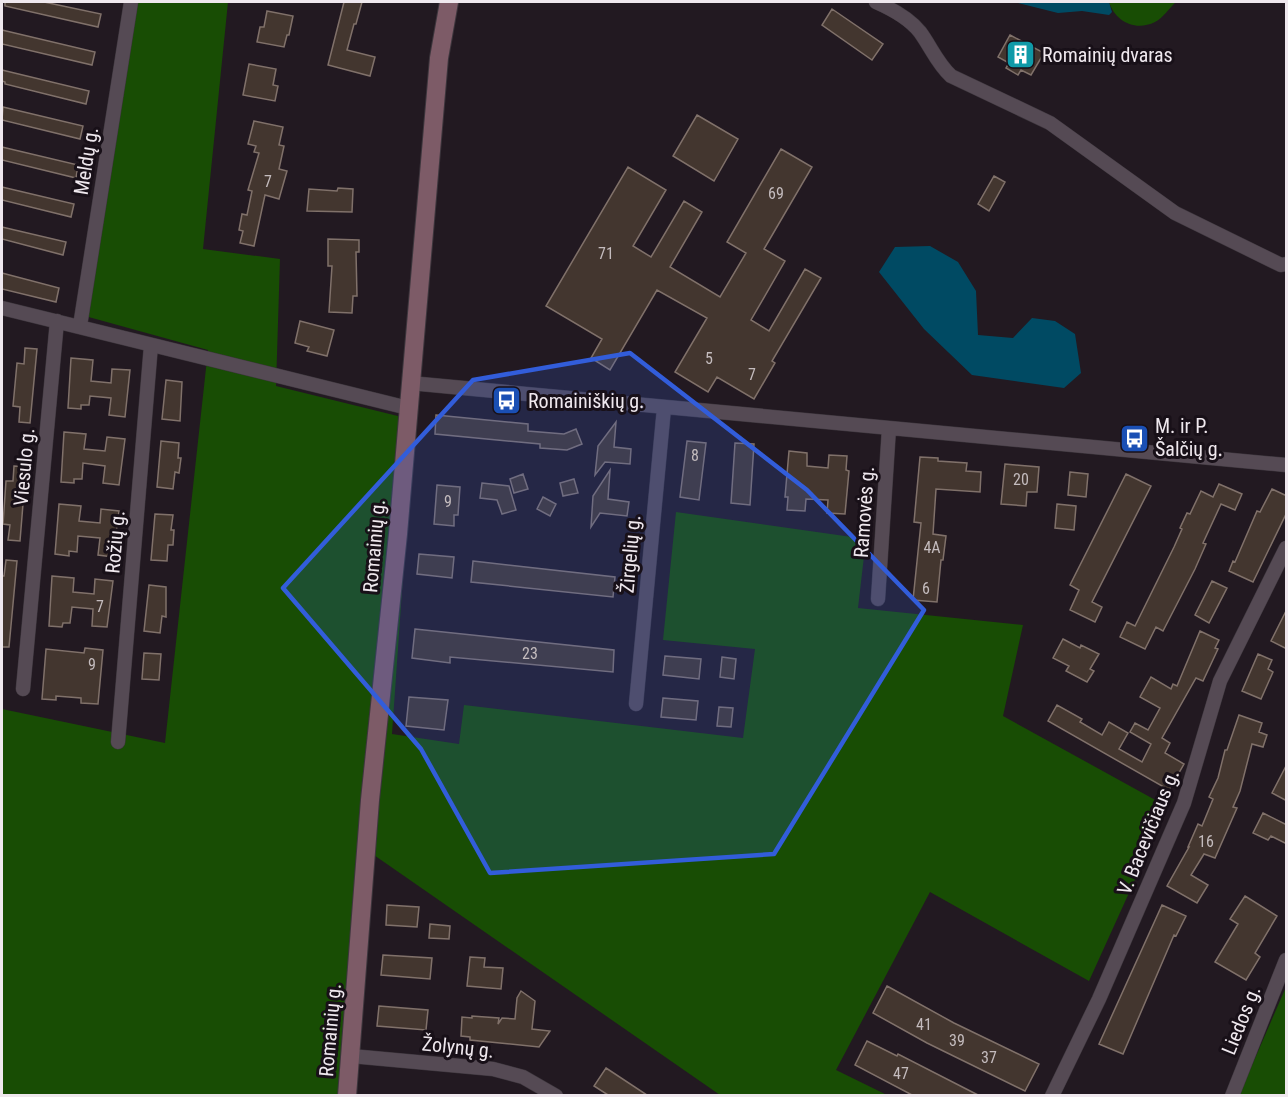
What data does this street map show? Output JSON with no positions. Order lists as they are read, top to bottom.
{
  "streets": {
    "main road": ["Romainių g."],
    "street": [
      "Meldų g.",
      "Viesulo g.",
      "Ramovės g.",
      "Rožių g.",
      "Žirgelių g.",
      "V. Bacevičiaus g.",
      "Liedos g.",
      "Žolynų g."
    ]
  },
  "crossings": [
    ["Romainių g.", "Žolynų g."]
  ],
  "places": {
    "building": ["Romainių dvaras"],
    "bus stop": ["Romainiškių g.", "M. ir P. Šalčių g."]
  },
  "house_numbers": [
    "7",
    "69",
    "71",
    "5",
    "7",
    "8",
    "20",
    "9",
    "4A",
    "6",
    "7",
    "23",
    "9",
    "16",
    "41",
    "39",
    "37",
    "47"
  ]
}
